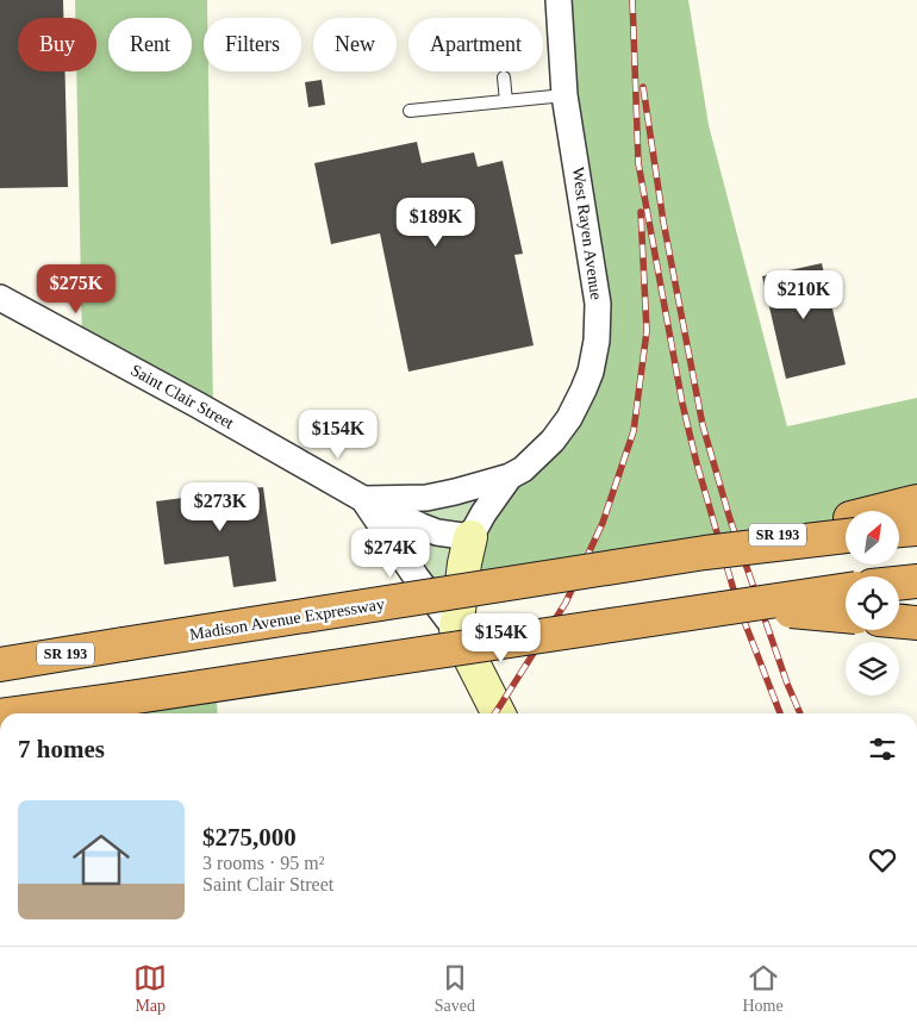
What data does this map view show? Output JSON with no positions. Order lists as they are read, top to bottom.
{
  "streets": {
    "highway": ["SR 193", "Madison Avenue Expressway"],
    "street": ["West Rayen Avenue", "Saint Clair Street"]
  },
  "crossings": [
    ["West Rayen Avenue", "Saint Clair Street"]
  ],
  "north": "top right",
  "page": {
    "chip": [
      "Buy",
      "Rent",
      "Filters",
      "New",
      "Apartment"
    ],
    "price": [
      "$189K",
      "$275K",
      "$210K",
      "$154K",
      "$273K",
      "$274K",
      "$154K"
    ],
    "heading": "7 homes",
    "list": [
      {
        "name": "$275,000",
        "note": "3 rooms · 95 m² · Saint Clair Street"
      }
    ],
    "tabs": ["Map", "Saved", "Home"]
  }
}
